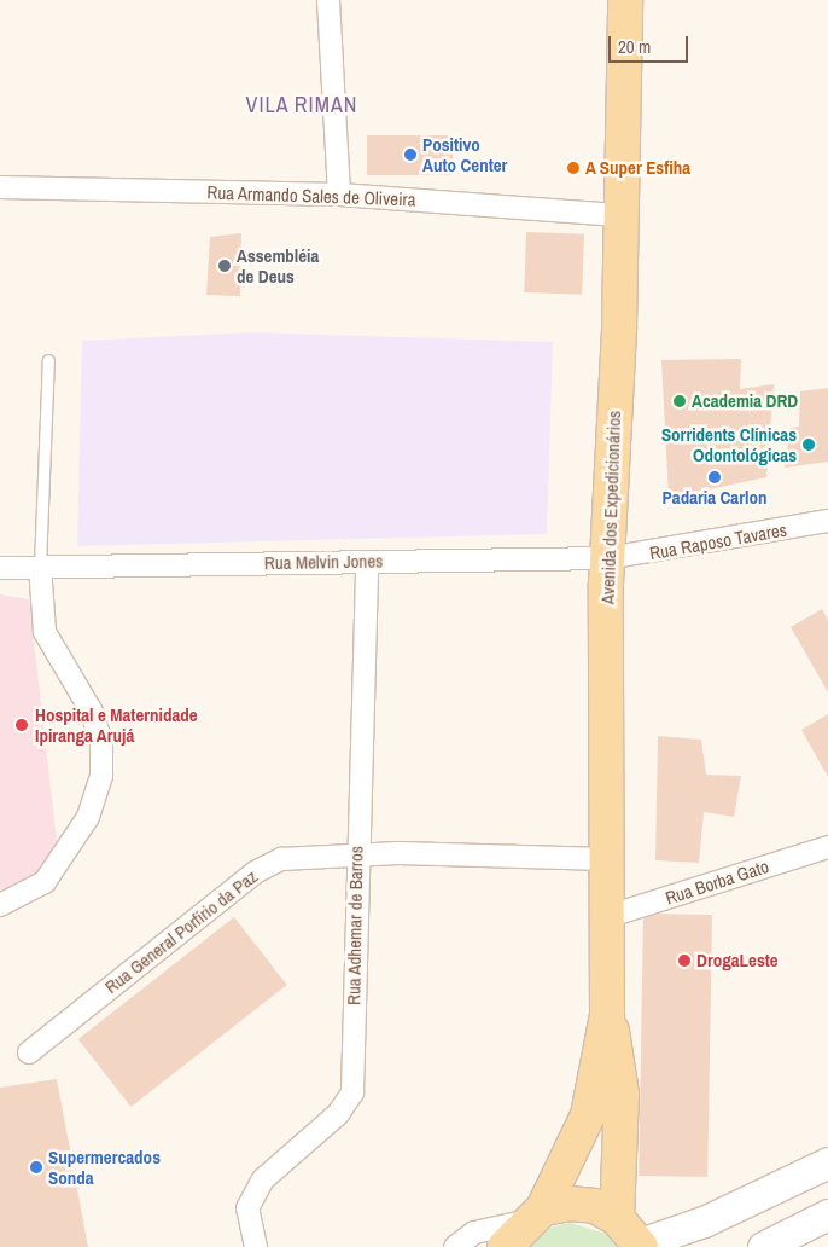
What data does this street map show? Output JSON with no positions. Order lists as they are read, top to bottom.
{
  "streets": {
    "main road": ["Avenida dos Expedicionários"],
    "street": [
      "Rua Armando Sales de Oliveira",
      "Rua Raposo Tavares",
      "Rua Melvin Jones",
      "Rua Borba Gato",
      "Rua Adhemar de Barros",
      "Rua General Porfírio da Paz"
    ]
  },
  "crossings": [
    ["Rua Armando Sales de Oliveira", "Avenida dos Expedicionários"],
    ["Avenida dos Expedicionários", "Rua Raposo Tavares"],
    ["Avenida dos Expedicionários", "Rua Melvin Jones"],
    ["Avenida dos Expedicionários", "Rua Borba Gato"],
    ["Avenida dos Expedicionários", "Rua General Porfírio da Paz"],
    ["Rua Raposo Tavares", "Rua Melvin Jones"],
    ["Rua Melvin Jones", "Rua Adhemar de Barros"],
    ["Rua Adhemar de Barros", "Rua General Porfírio da Paz"]
  ],
  "districts": ["VILA RIMAN"],
  "places": [
    "Positivo Auto Center",
    "A Super Esfiha",
    "Assembléia de Deus",
    "Academia DRD",
    "Sorridents Clínicas Odontológicas",
    "Padaria Carlon",
    "Hospital e Maternidade Ipiranga Arujá",
    "DrogaLeste",
    "Supermercados Sonda"
  ],
  "scale_bar": "20 m"
}
